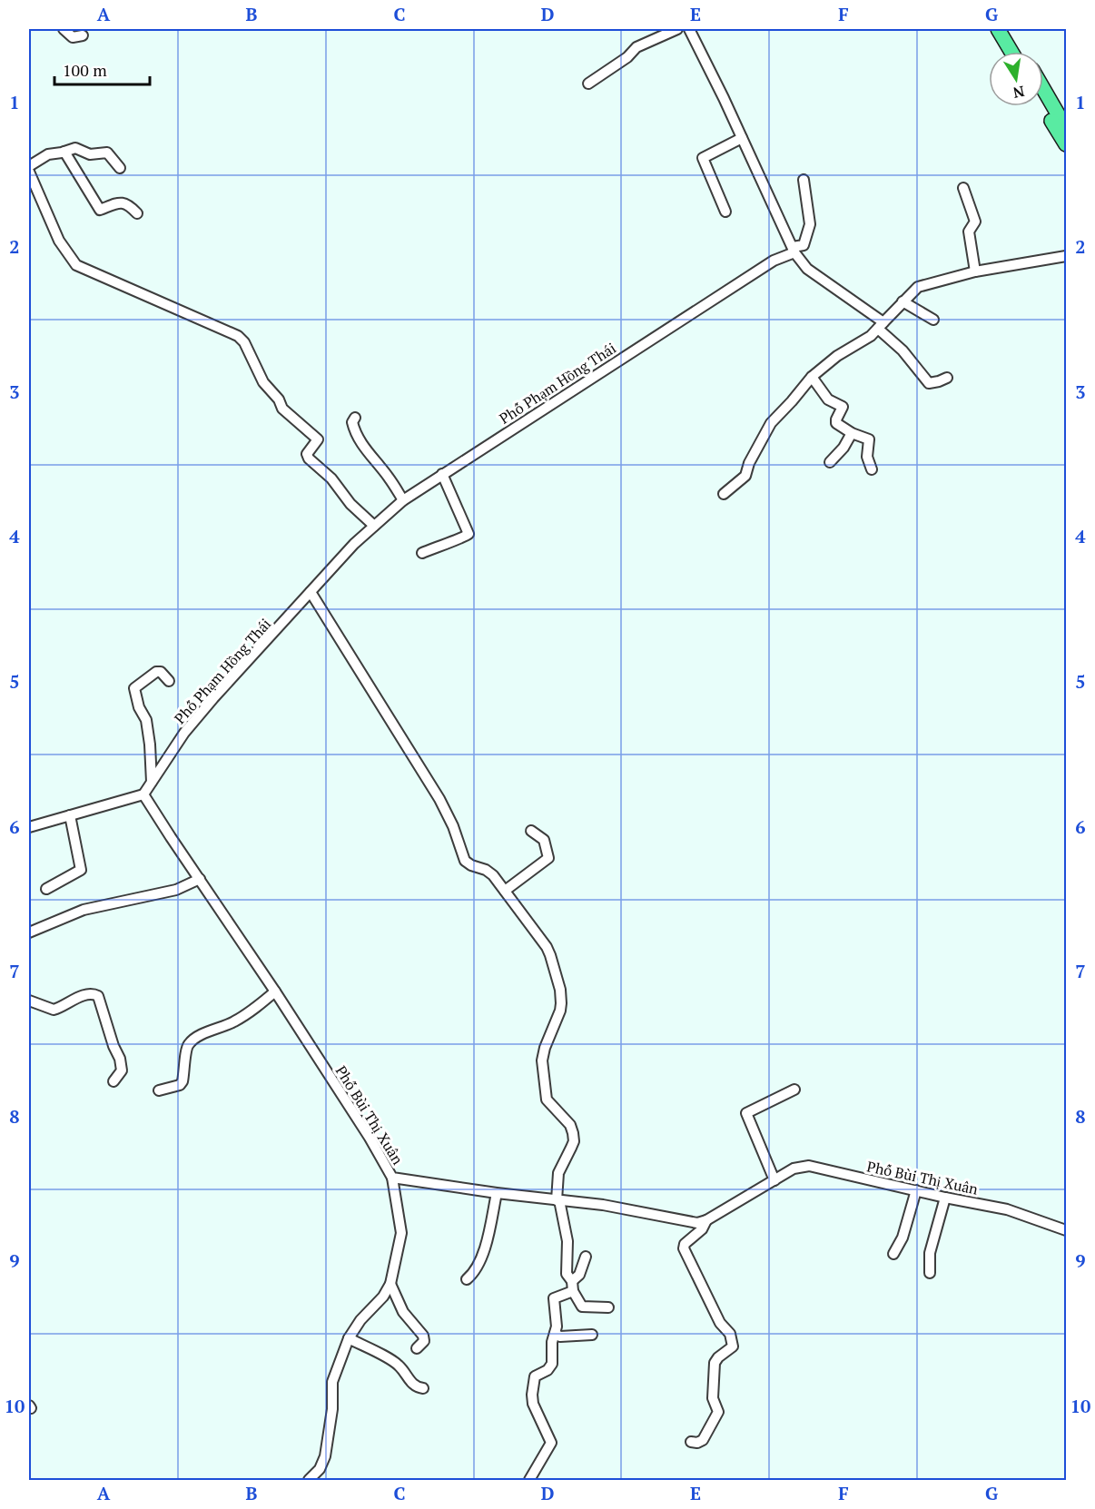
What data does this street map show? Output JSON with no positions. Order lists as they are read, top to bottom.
{
  "streets": {
    "street": ["Phố Phạm Hồng Thái", "Phố Bùi Thị Xuân"]
  },
  "crossings": [
    ["Phố Phạm Hồng Thái", "Phố Bùi Thị Xuân"]
  ],
  "scale_bar": "100 m",
  "north": "bottom",
  "grid": {
    "columns": [
      "A",
      "B",
      "C",
      "D",
      "E",
      "F",
      "G"
    ],
    "rows": [
      "1",
      "2",
      "3",
      "4",
      "5",
      "6",
      "7",
      "8",
      "9",
      "10"
    ]
  }
}
